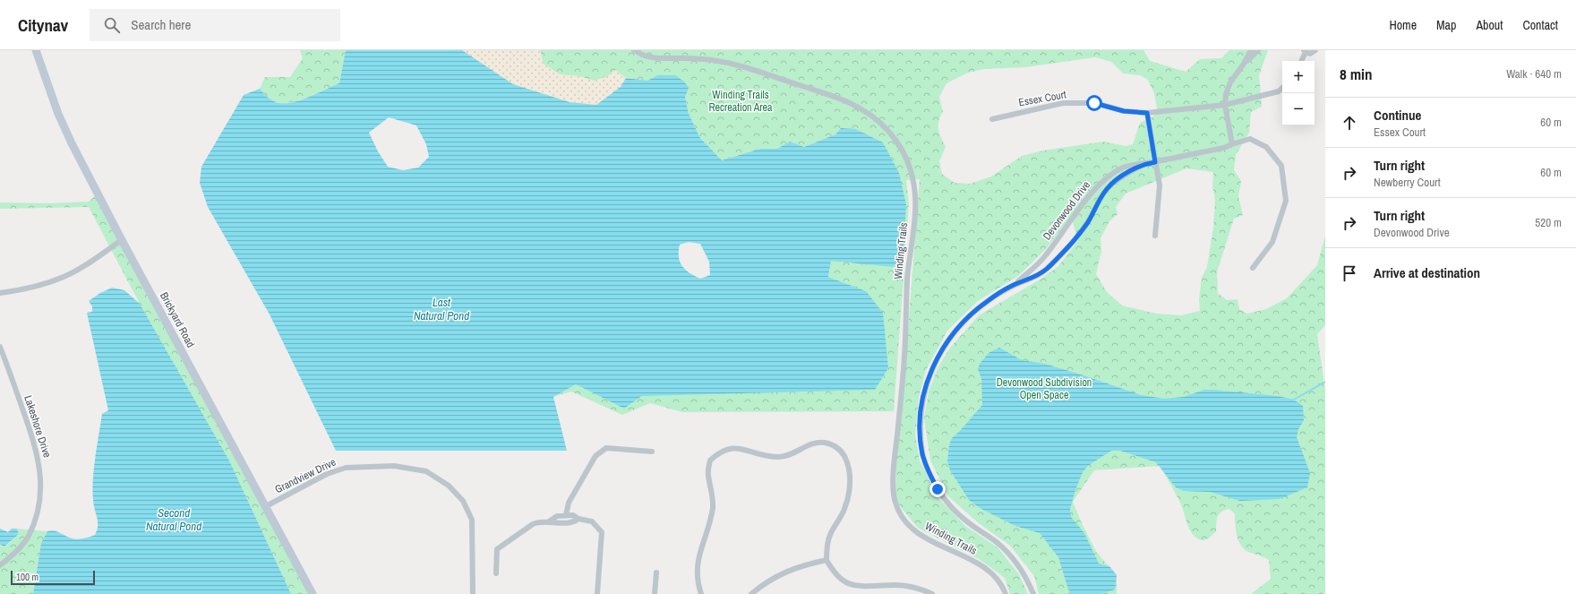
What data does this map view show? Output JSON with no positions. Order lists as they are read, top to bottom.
{
  "streets": {
    "street": [
      "Essex Court",
      "Devonwood Drive",
      "Winding Trails",
      "Brickyard Road",
      "Lakeshore Drive",
      "Grandview Drive"
    ]
  },
  "crossings": [
    ["Brickyard Road", "Grandview Drive"]
  ],
  "water": ["Last Natural Pond", "Second Natural Pond"],
  "parks": ["Winding Trails Recreation Area", "Devonwood Subdivision Open Space"],
  "scale_bar": "100 m",
  "page": {
    "header": "Citynav",
    "search": "Search here",
    "nav": [
      "Home",
      "Map",
      "About",
      "Contact"
    ],
    "heading": ["8 min", "Walk · 640 m"],
    "map_buttons": ["+", "−"],
    "list": [
      ["Continue", "Essex Court", "60 m"],
      ["Turn right", "Newberry Court", "60 m"],
      ["Turn right", "Devonwood Drive", "520 m"],
      "Arrive at destination"
    ],
    "scale": "100 m"
  }
}
